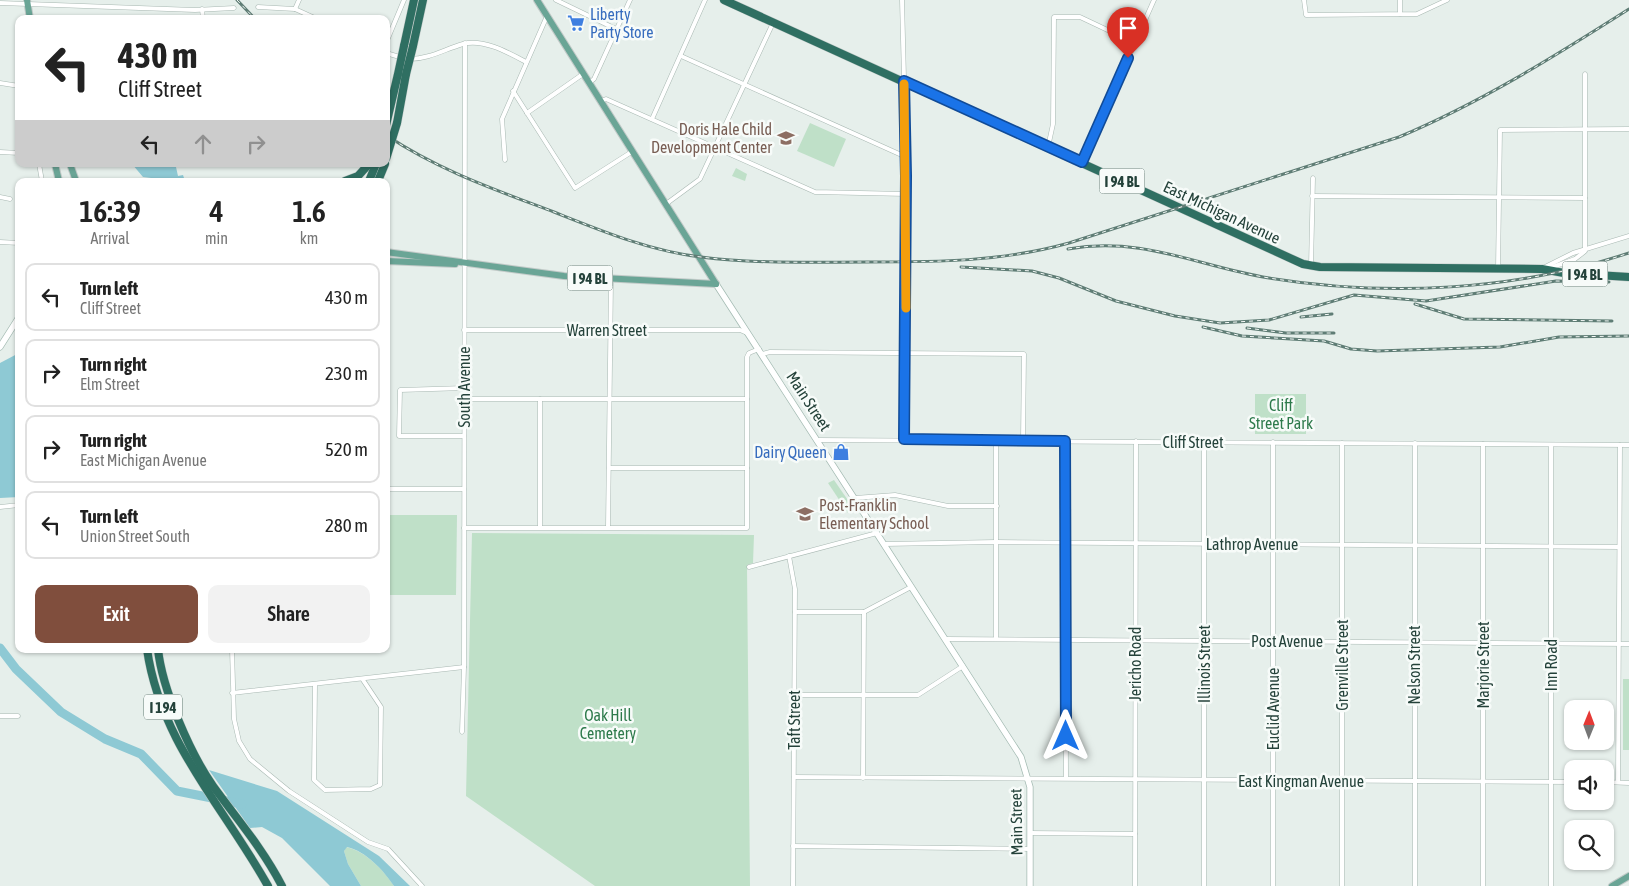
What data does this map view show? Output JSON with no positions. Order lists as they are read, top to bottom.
{
  "streets": {
    "highway": ["I 94 BL", "East Michigan Avenue", "I 194"],
    "main road": ["Main Street"],
    "street": [
      "Warren Street",
      "South Avenue",
      "Cliff Street",
      "Lathrop Avenue",
      "Post Avenue",
      "Jericho Road",
      "Illinois Street",
      "Grenville Street",
      "Nelson Street",
      "Marjorie Street",
      "Inn Road",
      "Euclid Avenue",
      "Taft Street",
      "East Kingman Avenue"
    ]
  },
  "crossings": [
    ["I 94 BL", "South Avenue"],
    ["I 94 BL", "Main Street"],
    ["Warren Street", "South Avenue"],
    ["Warren Street", "Main Street"],
    ["Main Street", "Cliff Street"],
    ["Main Street", "Lathrop Avenue"],
    ["Main Street", "Post Avenue"],
    ["Main Street", "East Kingman Avenue"],
    ["Cliff Street", "Jericho Road"],
    ["Cliff Street", "Illinois Street"],
    ["Cliff Street", "Grenville Street"],
    ["Cliff Street", "Nelson Street"],
    ["Cliff Street", "Marjorie Street"],
    ["Cliff Street", "Inn Road"],
    ["Cliff Street", "Euclid Avenue"],
    ["Lathrop Avenue", "Jericho Road"],
    ["Lathrop Avenue", "Illinois Street"],
    ["Lathrop Avenue", "Grenville Street"],
    ["Lathrop Avenue", "Nelson Street"],
    ["Lathrop Avenue", "Marjorie Street"],
    ["Lathrop Avenue", "Inn Road"],
    ["Lathrop Avenue", "Euclid Avenue"],
    ["Post Avenue", "Jericho Road"],
    ["Post Avenue", "Illinois Street"],
    ["Post Avenue", "Grenville Street"],
    ["Post Avenue", "Nelson Street"],
    ["Post Avenue", "Marjorie Street"],
    ["Post Avenue", "Inn Road"],
    ["Post Avenue", "Euclid Avenue"],
    ["Jericho Road", "East Kingman Avenue"],
    ["Illinois Street", "East Kingman Avenue"],
    ["Grenville Street", "East Kingman Avenue"],
    ["Nelson Street", "East Kingman Avenue"],
    ["Marjorie Street", "East Kingman Avenue"],
    ["Inn Road", "East Kingman Avenue"],
    ["Euclid Avenue", "East Kingman Avenue"],
    ["Taft Street", "East Kingman Avenue"]
  ],
  "parks": ["Cliff Street Park", "Oak Hill Cemetery"],
  "places": {
    "supermarket": ["Liberty Party Store"],
    "school or university": ["Doris Hale Child Development Center", "Post-Franklin Elementary School"],
    "shop": ["Dairy Queen"]
  },
  "north": "top",
  "page": {
    "turn": ["430 m", "Cliff Street"],
    "eta": [
      "16:39",
      "Arrival",
      "4",
      "min",
      "1.6",
      "km"
    ],
    "list": [
      {
        "name": "Turn left",
        "note": "Cliff Street",
        "value": "430 m"
      },
      {
        "name": "Turn right",
        "note": "Elm Street",
        "value": "230 m"
      },
      {
        "name": "Turn right",
        "note": "East Michigan Avenue",
        "value": "520 m"
      },
      {
        "name": "Turn left",
        "note": "Union Street South",
        "value": "280 m"
      }
    ],
    "buttons": ["Exit", "Share"]
  }
}
